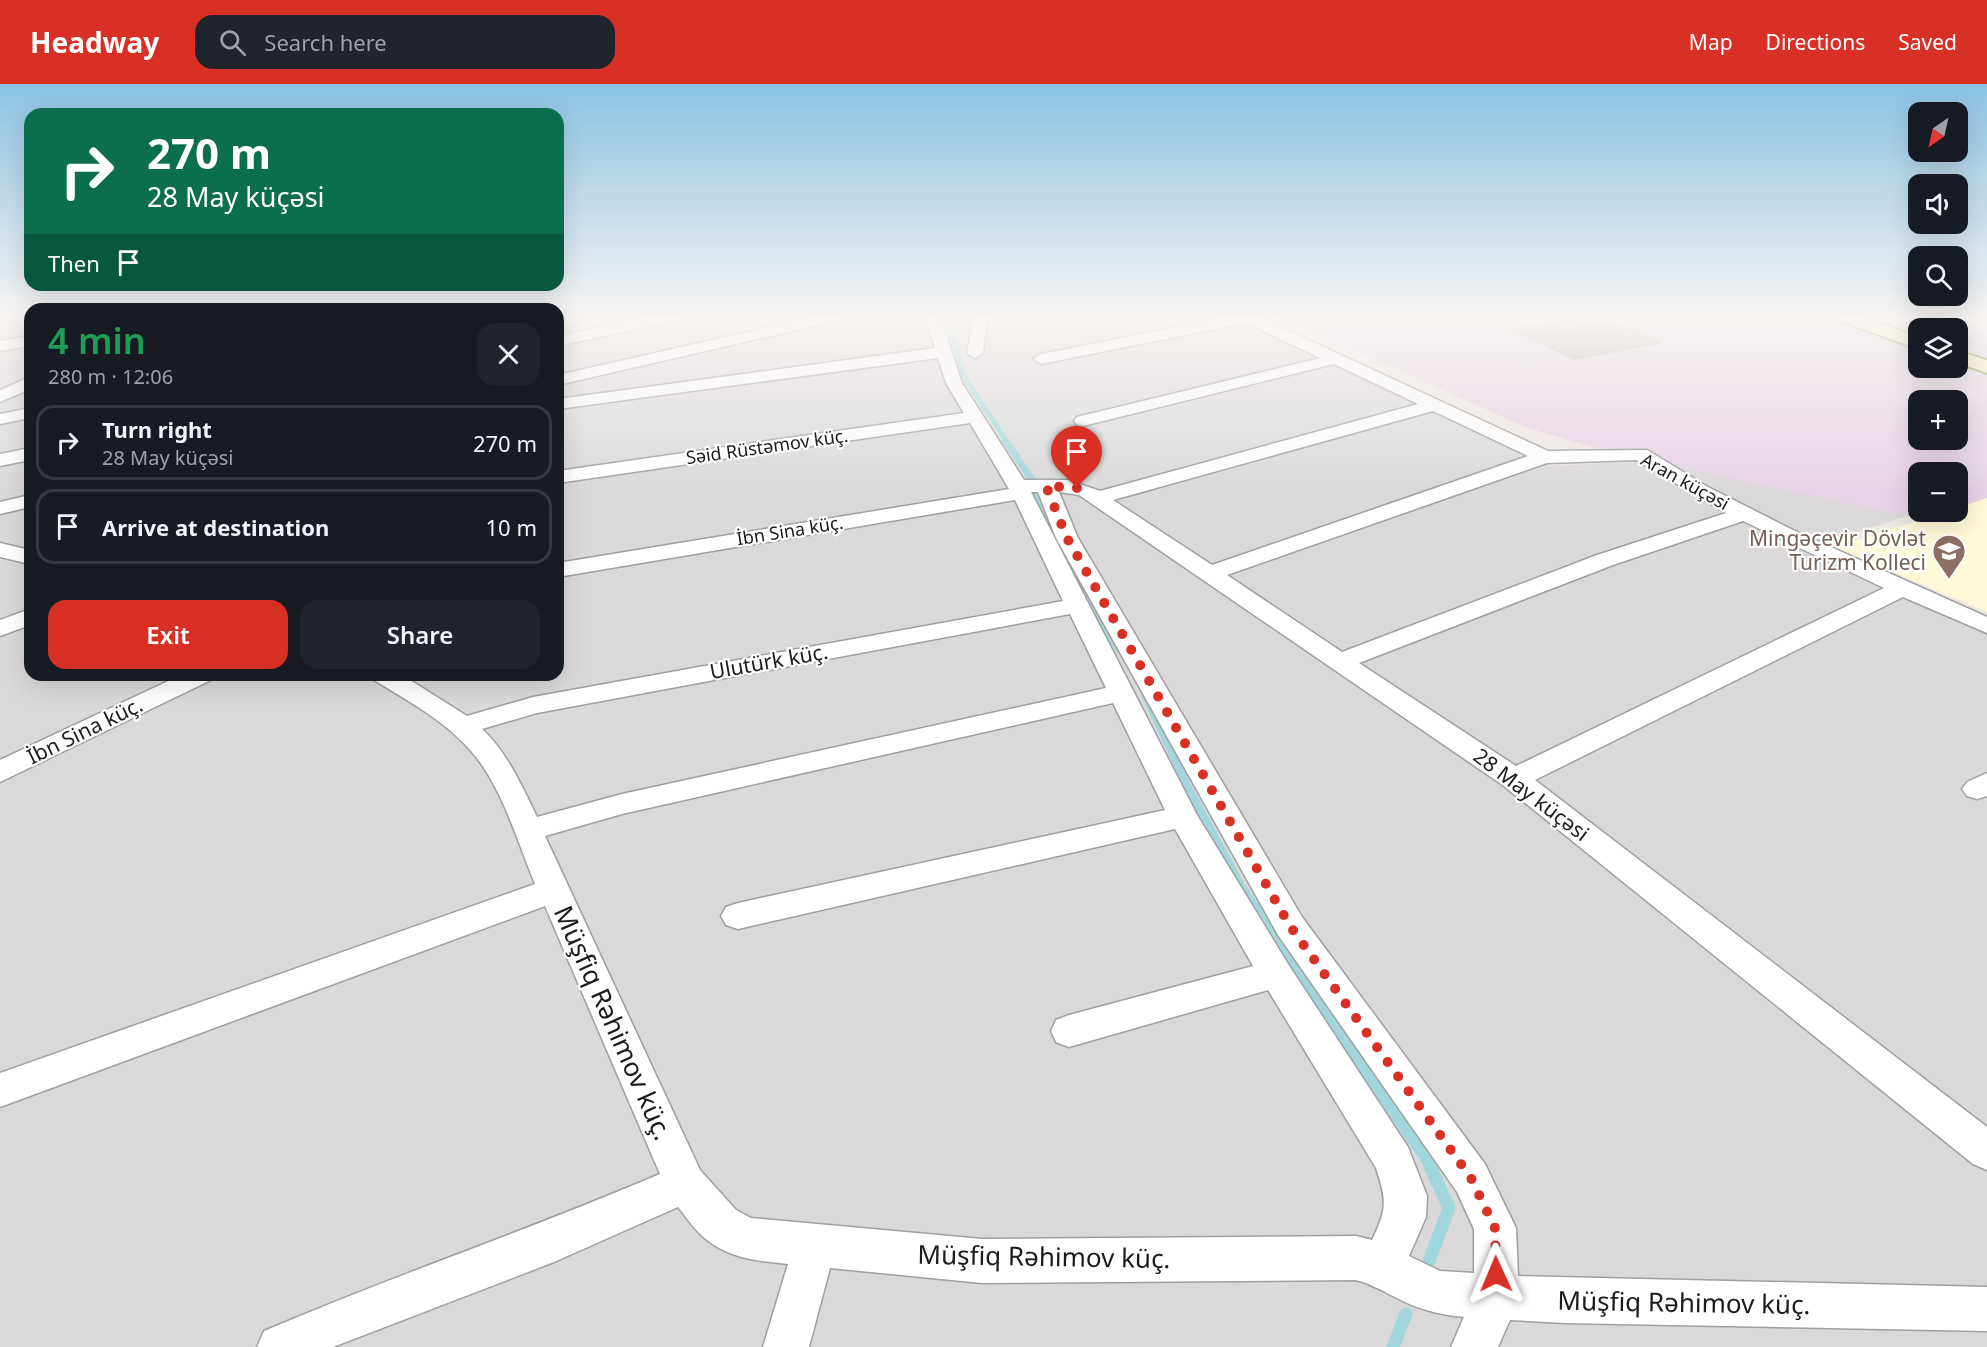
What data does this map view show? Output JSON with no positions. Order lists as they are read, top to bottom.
{
  "streets": {
    "street": [
      "Səid Rüstəmov küç.",
      "Aran küçəsi",
      "İbn Sina küç.",
      "Ulutürk küç.",
      "28 May küçəsi",
      "Müşfiq Rəhimov küç."
    ]
  },
  "crossings": [
    ["İbn Sina küç.", "28 May küçəsi"],
    ["Ulutürk küç.", "Müşfiq Rəhimov küç."]
  ],
  "places": {
    "school or university": ["Mingəçevir Dövlət Turizm Kolleci"]
  },
  "north": "bottom left",
  "page": {
    "header": "Headway",
    "search": "Search here",
    "nav": ["Map", "Directions", "Saved"],
    "map_buttons": ["+", "−"],
    "turn": ["270 m", "28 May küçəsi"],
    "then": "Then",
    "heading": ["4 min", "280 m · 12:06"],
    "list": [
      {
        "name": "Turn right",
        "note": "28 May küçəsi",
        "value": "270 m"
      },
      {
        "name": "Arrive at destination",
        "value": "10 m"
      }
    ],
    "buttons": ["Exit", "Share"]
  }
}
